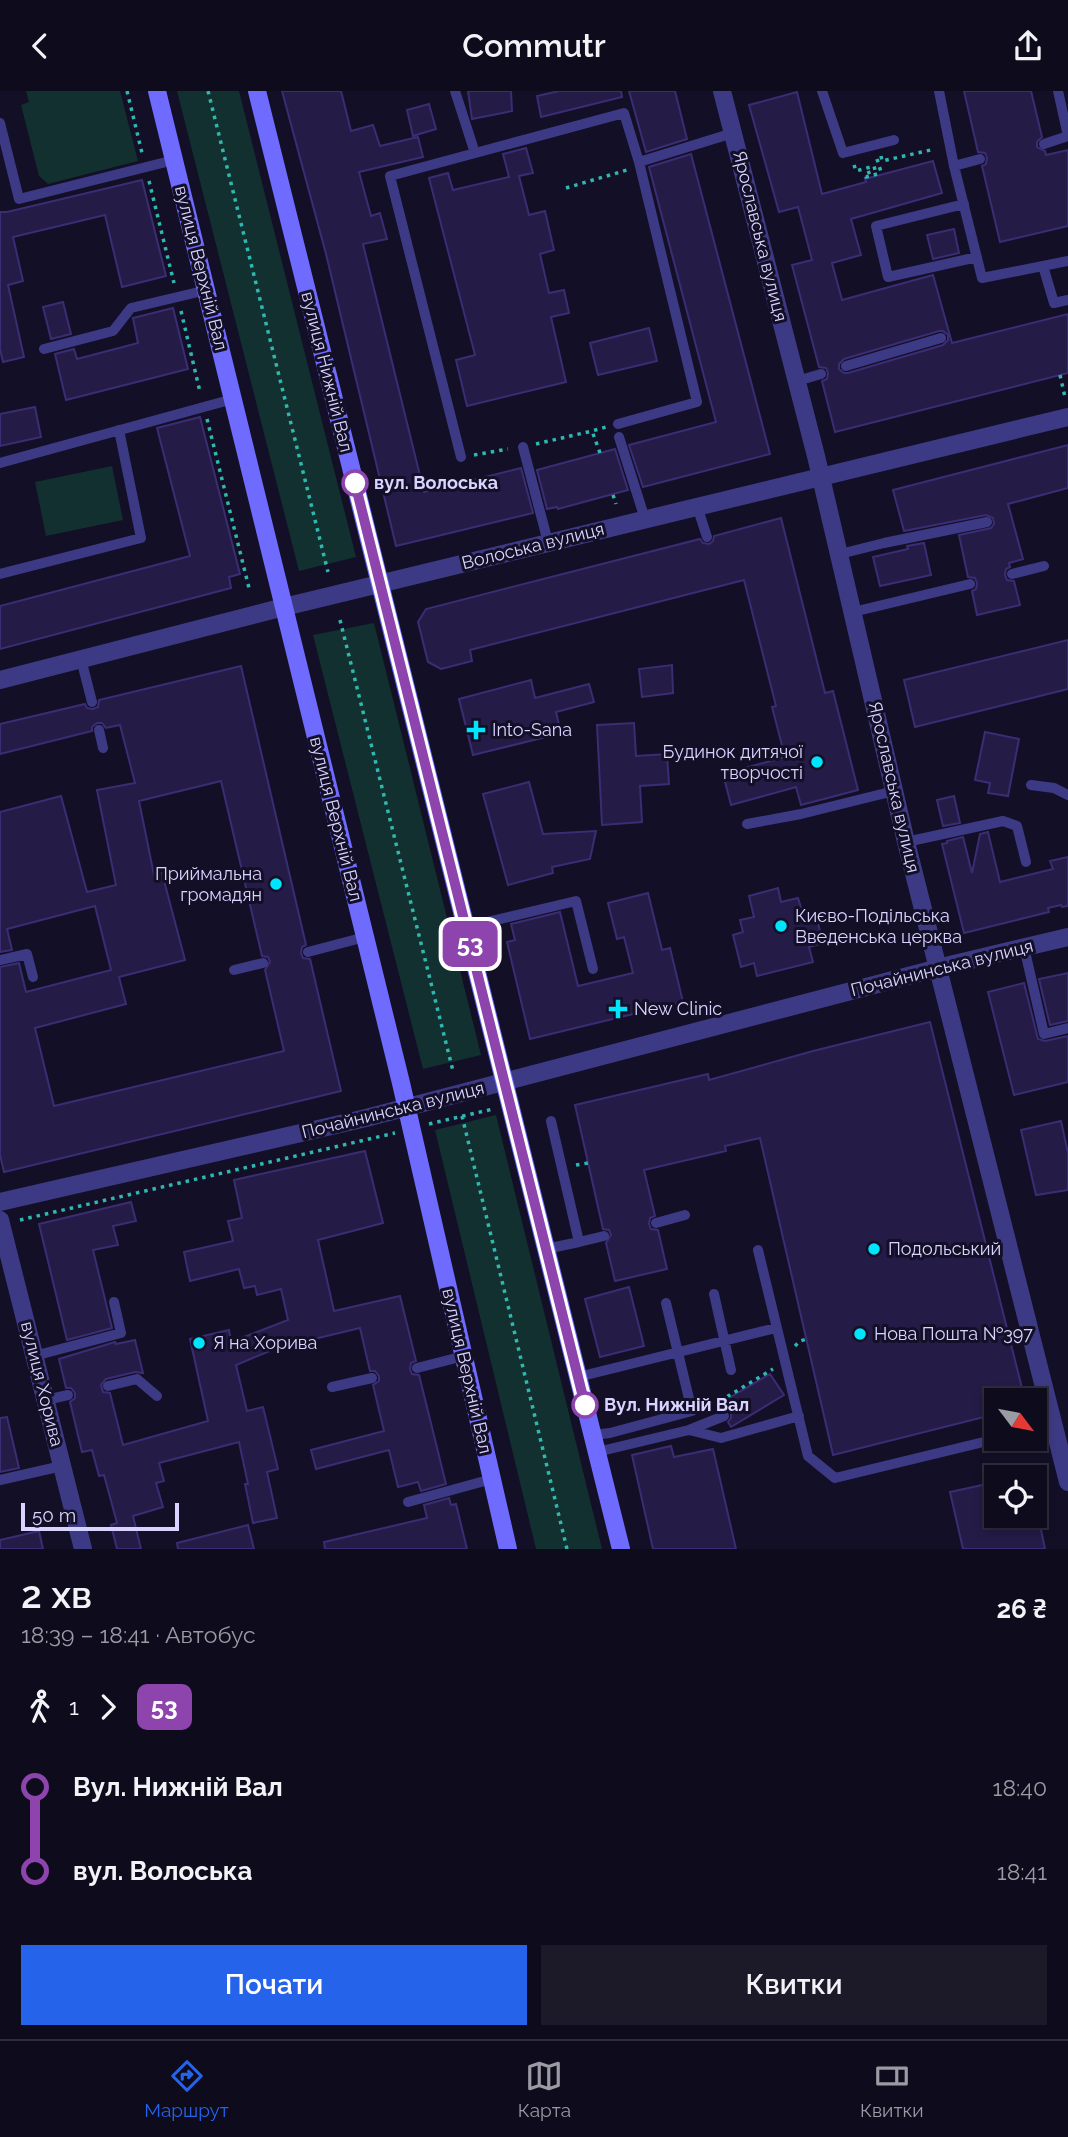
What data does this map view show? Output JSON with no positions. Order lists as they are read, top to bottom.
{
  "streets": {
    "main road": ["вулиця Верхній Вал", "вулиця Нижній Вал"],
    "street": [
      "Ярославська вулиця",
      "Волоська вулиця",
      "Почайнинська вулиця",
      "вулиця Хорива"
    ]
  },
  "crossings": [
    ["Ярославська вулиця", "Волоська вулиця"],
    ["Ярославська вулиця", "Почайнинська вулиця"],
    ["вулиця Верхній Вал", "Волоська вулиця"],
    ["вулиця Верхній Вал", "Почайнинська вулиця"],
    ["вулиця Нижній Вал", "Волоська вулиця"],
    ["вулиця Нижній Вал", "Почайнинська вулиця"]
  ],
  "places": {
    "other": [
      "вул. Волоська",
      "Будинок дитячої творчості",
      "Приймальна громадян",
      "Києво-Подільська Введенська церква",
      "Подольський",
      "Нова Пошта №397",
      "Я на Хорива",
      "Вул. Нижній Вал"
    ],
    "health": ["Into-Sana", "New Clinic"]
  },
  "lines": ["bus line 53"],
  "scale_bar": "50 m",
  "north": "bottom right",
  "page": {
    "header": "Commutr",
    "on_map": "53",
    "scale": "50 m",
    "heading": ["2 хв", "18:39 – 18:41 · Автобус", "26 ₴"],
    "legs": ["1", "53"],
    "list": [
      {
        "name": "Вул. Нижній Вал",
        "value": "18:40"
      },
      {
        "name": "вул. Волоська",
        "value": "18:41"
      }
    ],
    "buttons": ["Почати", "Квитки"],
    "tabs": ["Маршрут", "Карта", "Квитки"]
  }
}
